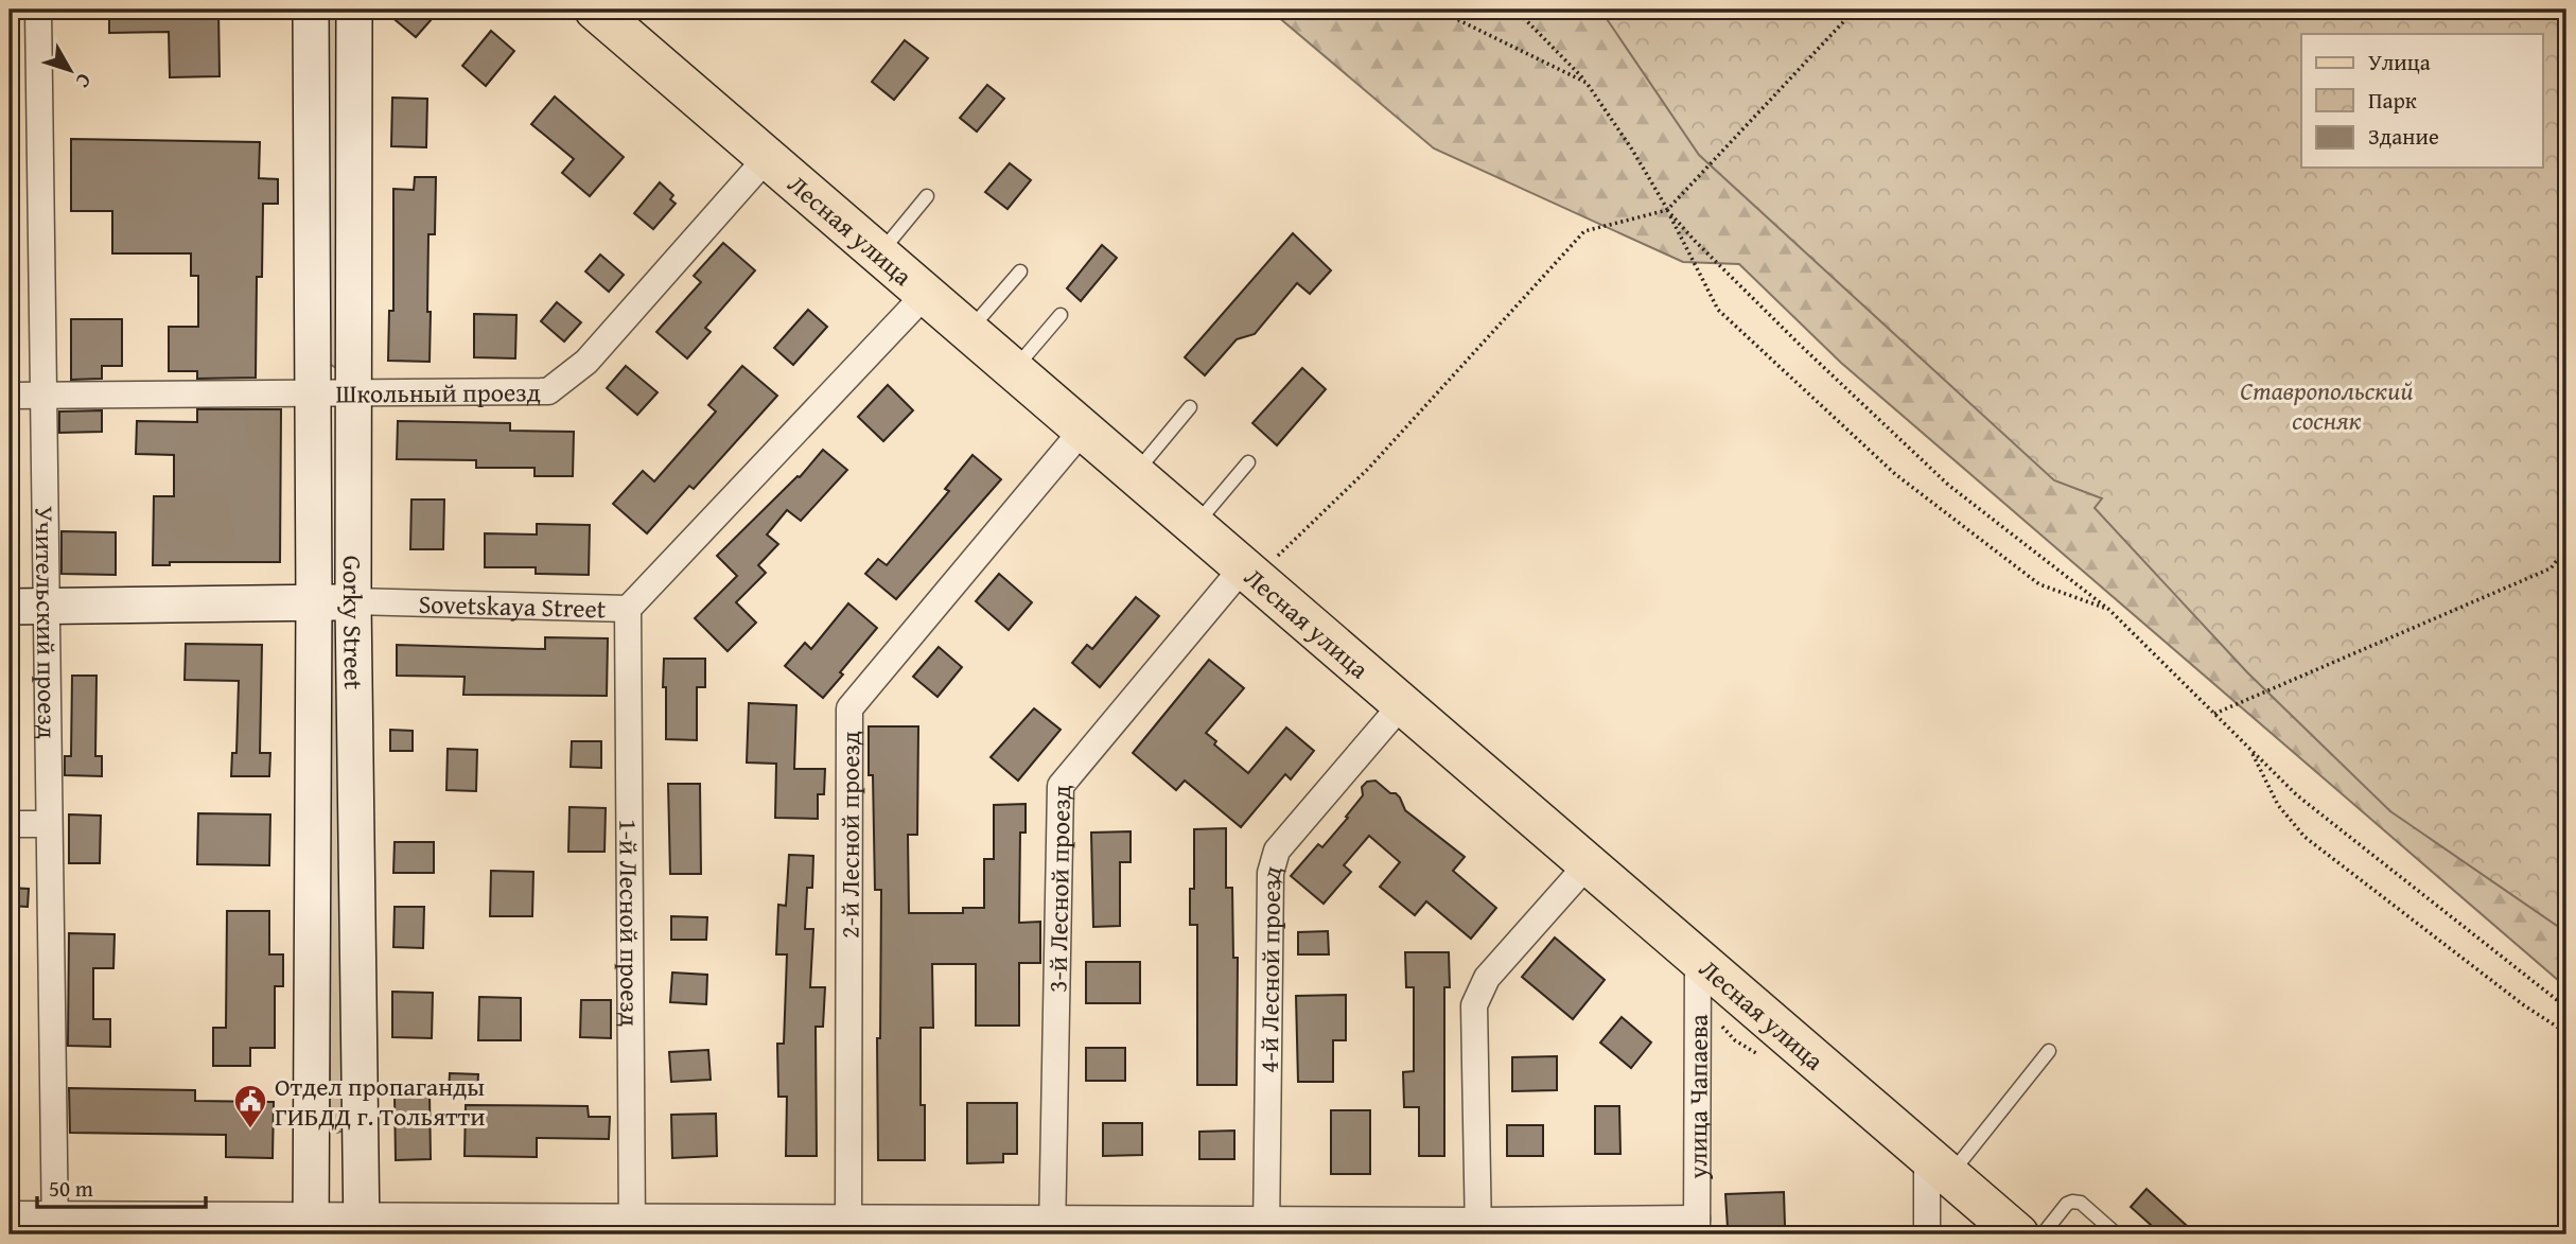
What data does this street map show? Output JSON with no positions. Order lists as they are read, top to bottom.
{
  "streets": {
    "main road": ["Лесная улица", "Sovetskaya Street", "Gorky Street"],
    "street": [
      "Школьный проезд",
      "Учительский проезд",
      "2-й Лесной проезд",
      "3-й Лесной проезд",
      "1-й Лесной проезд",
      "4-й Лесной проезд",
      "улица Чапаева"
    ]
  },
  "crossings": [
    ["Лесная улица", "Школьный проезд"],
    ["Лесная улица", "Sovetskaya Street"],
    ["Лесная улица", "2-й Лесной проезд"],
    ["Лесная улица", "3-й Лесной проезд"],
    ["Лесная улица", "4-й Лесной проезд"],
    ["Лесная улица", "улица Чапаева"],
    ["Школьный проезд", "Учительский проезд"],
    ["Школьный проезд", "Gorky Street"],
    ["Sovetskaya Street", "Учительский проезд"],
    ["Sovetskaya Street", "Gorky Street"],
    ["Sovetskaya Street", "1-й Лесной проезд"]
  ],
  "parks": ["Ставропольский сосняк"],
  "places": {
    "public building": ["Отдел пропаганды ГИБДД г. Тольятти"]
  },
  "legend": ["Улица", "Парк", "Здание"],
  "scale_bar": "50 m",
  "north": "bottom right"
}
